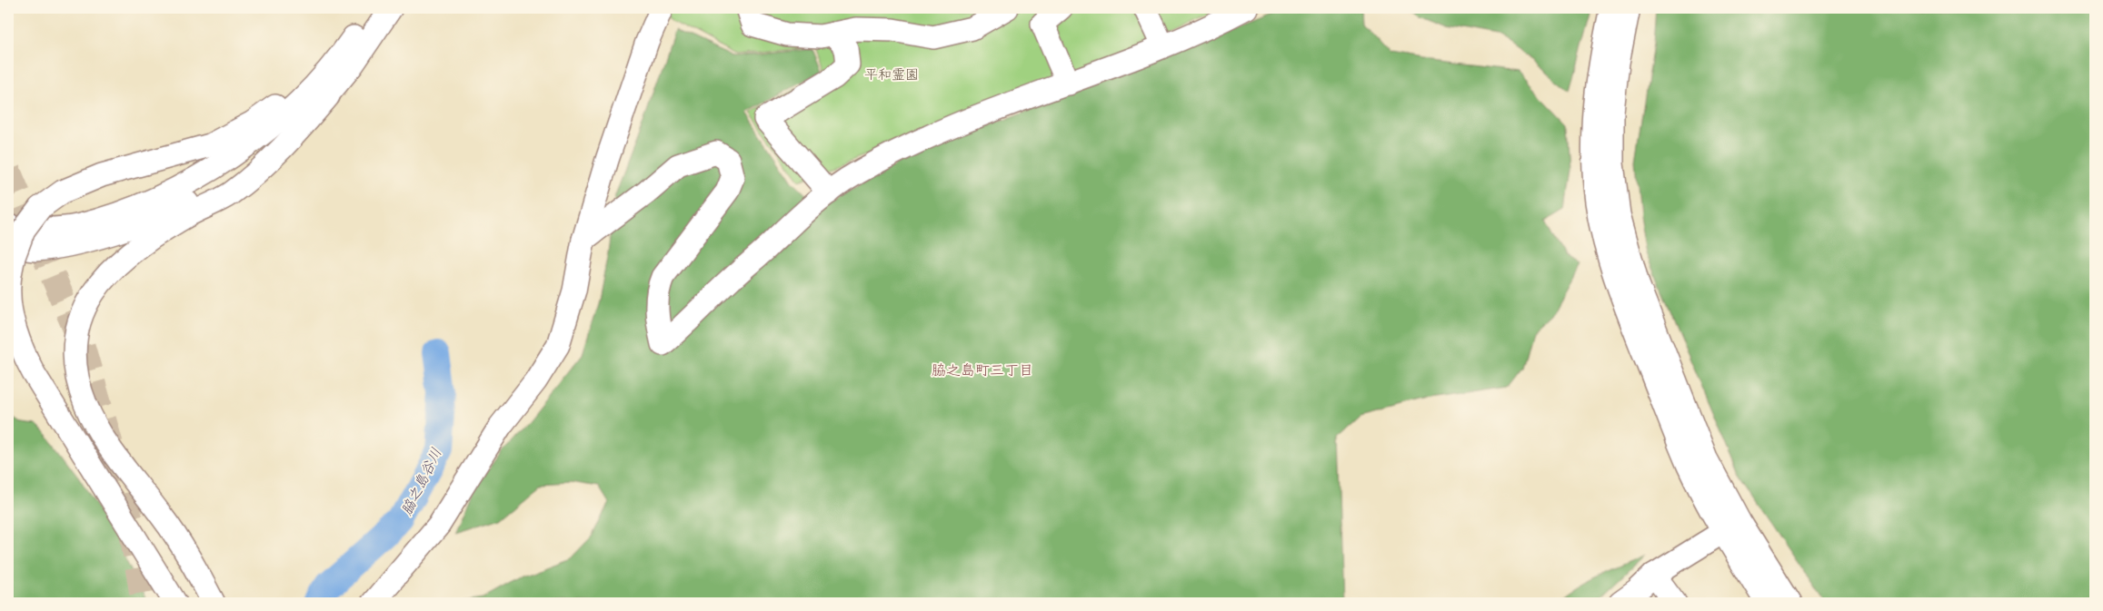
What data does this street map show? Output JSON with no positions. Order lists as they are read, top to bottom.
{
  "districts": ["脇之島町三丁目"],
  "water": ["脇之島谷川"],
  "parks": ["平和霊園"]
}
